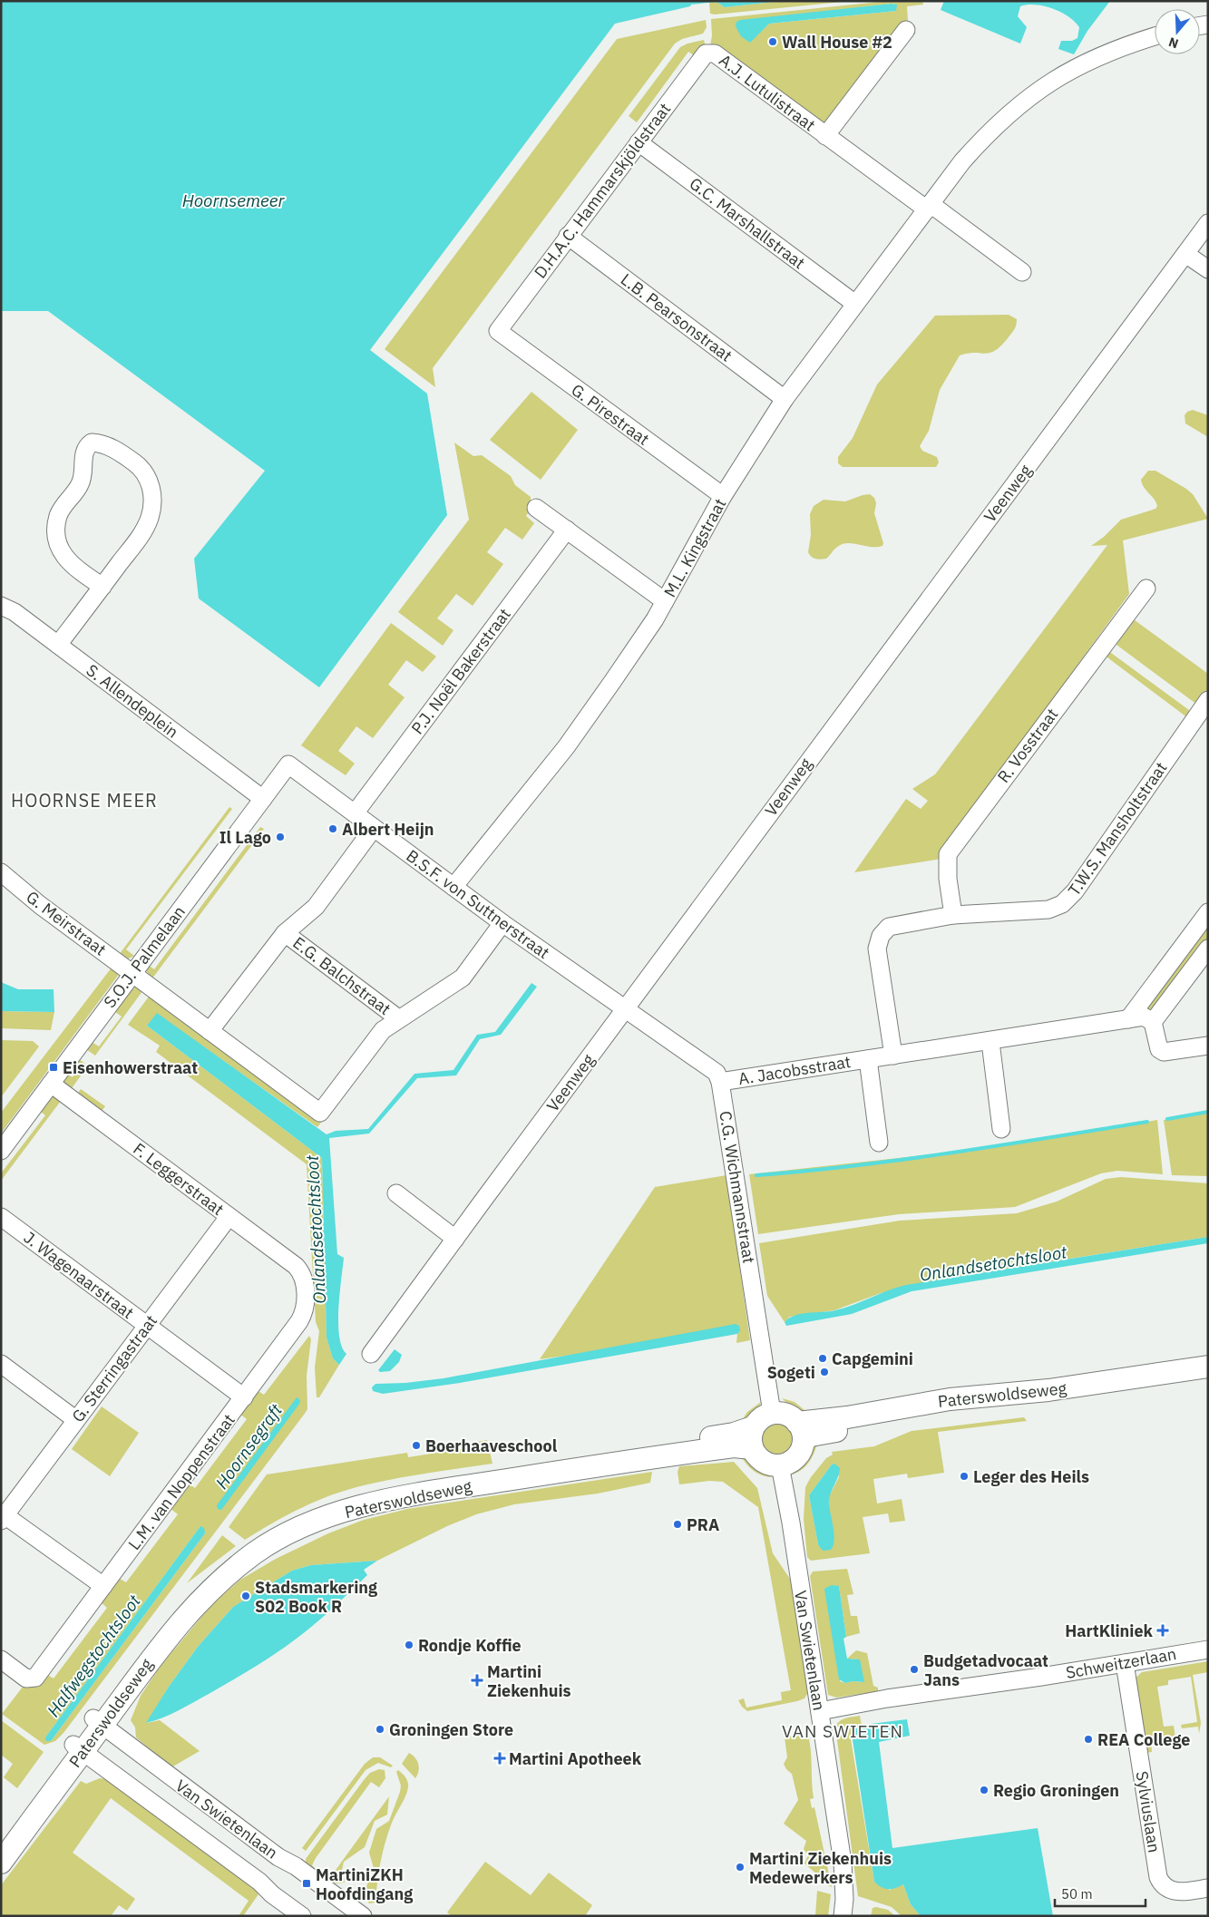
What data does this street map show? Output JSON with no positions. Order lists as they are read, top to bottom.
{
  "streets": {
    "main road": ["Paterswoldseweg"],
    "street": [
      "A.J. Lutulistraat",
      "D.H.A.C. Hammarskjöldstraat",
      "G.C. Marshallstraat",
      "L.B. Pearsonstraat",
      "G. Pirestraat",
      "Veenweg",
      "M.L. Kingstraat",
      "P.J. Noël Bakerstraat",
      "S. Allendeplein",
      "R. Vosstraat",
      "T.W.S. Mansholtstraat",
      "B.S.F. von Suttnerstraat",
      "G. Meirstraat",
      "S.O.J. Palmelaan",
      "E.G. Balchstraat",
      "A. Jacobsstraat",
      "F. Leggerstraat",
      "C.G. Wichmannstraat",
      "J. Wagenaarstraat",
      "G. Sterringastraat",
      "L.M. van Noppenstraat",
      "Van Swietenlaan",
      "Schweitzerlaan",
      "Sylviuslaan"
    ]
  },
  "crossings": [
    ["A.J. Lutulistraat", "D.H.A.C. Hammarskjöldstraat"],
    ["A.J. Lutulistraat", "M.L. Kingstraat"],
    ["D.H.A.C. Hammarskjöldstraat", "G.C. Marshallstraat"],
    ["D.H.A.C. Hammarskjöldstraat", "L.B. Pearsonstraat"],
    ["D.H.A.C. Hammarskjöldstraat", "G. Pirestraat"],
    ["G.C. Marshallstraat", "M.L. Kingstraat"],
    ["L.B. Pearsonstraat", "M.L. Kingstraat"],
    ["G. Pirestraat", "M.L. Kingstraat"],
    ["Veenweg", "B.S.F. von Suttnerstraat"],
    ["M.L. Kingstraat", "B.S.F. von Suttnerstraat"],
    ["P.J. Noël Bakerstraat", "B.S.F. von Suttnerstraat"],
    ["S. Allendeplein", "S.O.J. Palmelaan"],
    ["R. Vosstraat", "T.W.S. Mansholtstraat"],
    ["T.W.S. Mansholtstraat", "A. Jacobsstraat"],
    ["B.S.F. von Suttnerstraat", "S.O.J. Palmelaan"],
    ["B.S.F. von Suttnerstraat", "E.G. Balchstraat"],
    ["G. Meirstraat", "S.O.J. Palmelaan"],
    ["G. Meirstraat", "E.G. Balchstraat"],
    ["S.O.J. Palmelaan", "E.G. Balchstraat"],
    ["S.O.J. Palmelaan", "F. Leggerstraat"],
    ["A. Jacobsstraat", "C.G. Wichmannstraat"],
    ["F. Leggerstraat", "G. Sterringastraat"],
    ["F. Leggerstraat", "L.M. van Noppenstraat"],
    ["C.G. Wichmannstraat", "Paterswoldseweg"],
    ["C.G. Wichmannstraat", "Van Swietenlaan"],
    ["J. Wagenaarstraat", "G. Sterringastraat"],
    ["J. Wagenaarstraat", "L.M. van Noppenstraat"],
    ["Paterswoldseweg", "Van Swietenlaan"],
    ["Van Swietenlaan", "Schweitzerlaan"],
    ["Schweitzerlaan", "Sylviuslaan"]
  ],
  "districts": ["HOORNSE MEER", "VAN SWIETEN"],
  "water": [
    "Hoornsemeer",
    "Onlandsetochtsloot",
    "Hoornsegraft",
    "Halfwegstochtsloot"
  ],
  "places": {
    "other": [
      "Wall House #2",
      "Albert Heijn",
      "Il Lago",
      "Capgemini",
      "Sogeti",
      "Boerhaaveschool",
      "Leger des Heils",
      "PRA",
      "Stadsmarkering S02 Book R",
      "Rondje Koffie",
      "Budgetadvocaat Jans",
      "Groningen Store",
      "REA College",
      "Regio Groningen",
      "Martini Ziekenhuis Medewerkers"
    ],
    "transit": ["Eisenhowerstraat", "MartiniZKH Hoofdingang"],
    "health": ["HartKliniek", "Martini Ziekenhuis", "Martini Apotheek"]
  },
  "scale_bar": "50 m",
  "north": "bottom"
}
